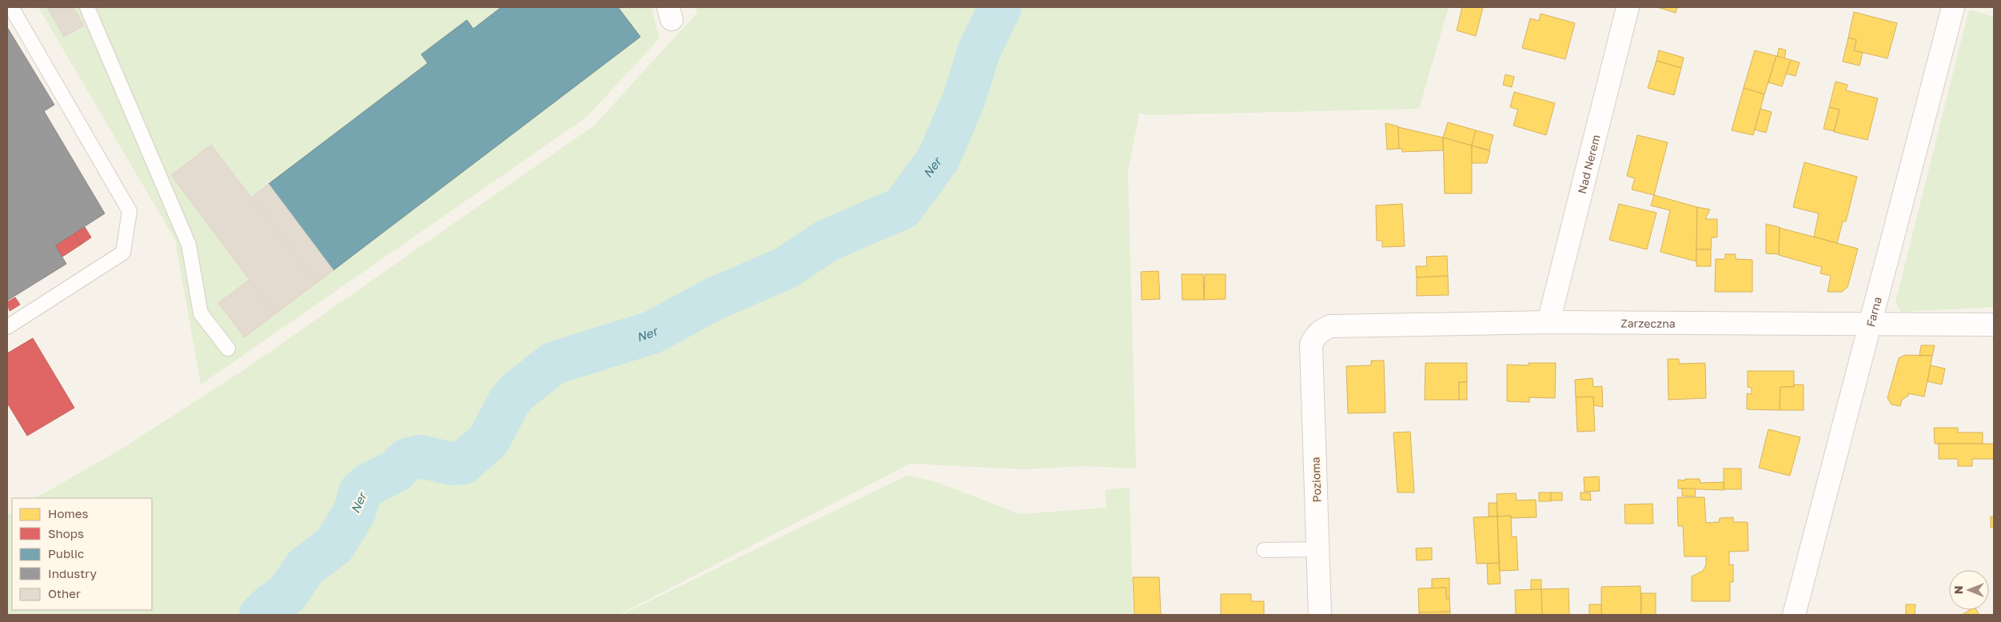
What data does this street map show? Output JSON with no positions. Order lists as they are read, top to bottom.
{
  "streets": {
    "street": [
      "Nad Nerem",
      "Farna",
      "Zarzeczna",
      "Pozioma"
    ]
  },
  "crossings": [
    ["Nad Nerem", "Zarzeczna"],
    ["Farna", "Zarzeczna"],
    ["Zarzeczna", "Pozioma"]
  ],
  "water": ["Ner"],
  "legend": [
    "Homes",
    "Shops",
    "Public",
    "Industry",
    "Other"
  ],
  "north": "left"
}
